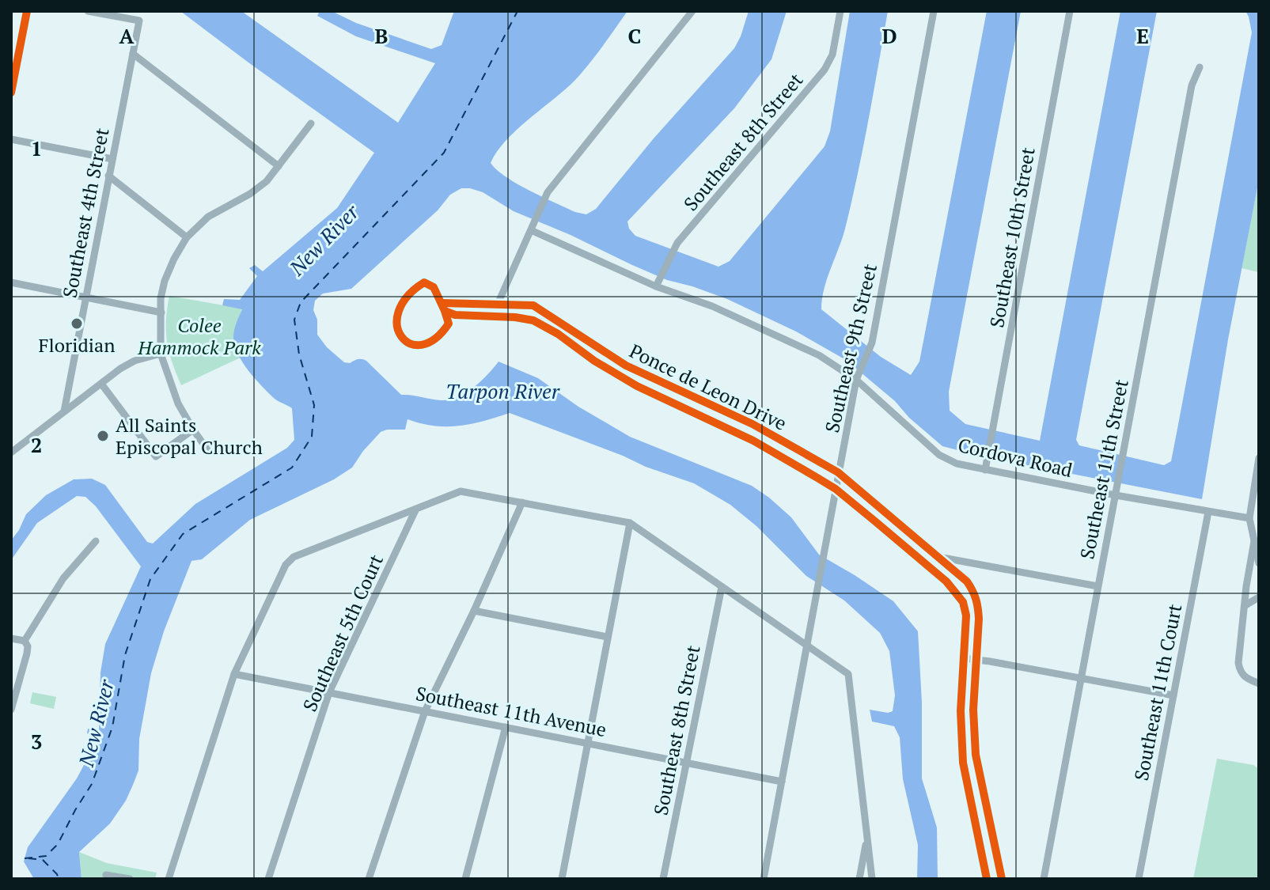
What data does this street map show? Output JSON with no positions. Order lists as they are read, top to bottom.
{
  "streets": {
    "street": [
      "Southeast 8th Street",
      "Southeast 4th Street",
      "Southeast 10th Street",
      "Southeast 9th Street",
      "Ponce de Leon Drive",
      "Cordova Road",
      "Southeast 11th Street",
      "Southeast 5th Court",
      "Southeast 11th Court",
      "Southeast 11th Avenue"
    ]
  },
  "crossings": [
    ["Southeast 8th Street", "Cordova Road"],
    ["Southeast 8th Street", "Southeast 11th Avenue"],
    ["Southeast 10th Street", "Cordova Road"],
    ["Southeast 9th Street", "Ponce de Leon Drive"],
    ["Southeast 9th Street", "Cordova Road"],
    ["Southeast 9th Street", "Southeast 11th Avenue"],
    ["Cordova Road", "Southeast 11th Street"],
    ["Cordova Road", "Southeast 11th Court"],
    ["Southeast 5th Court", "Southeast 11th Avenue"]
  ],
  "water": ["New River", "Tarpon River"],
  "parks": ["Colee Hammock Park"],
  "places": ["Floridian", "All Saints Episcopal Church"],
  "grid": {
    "columns": [
      "A",
      "B",
      "C",
      "D",
      "E"
    ],
    "rows": ["1", "2", "3"]
  }
}
